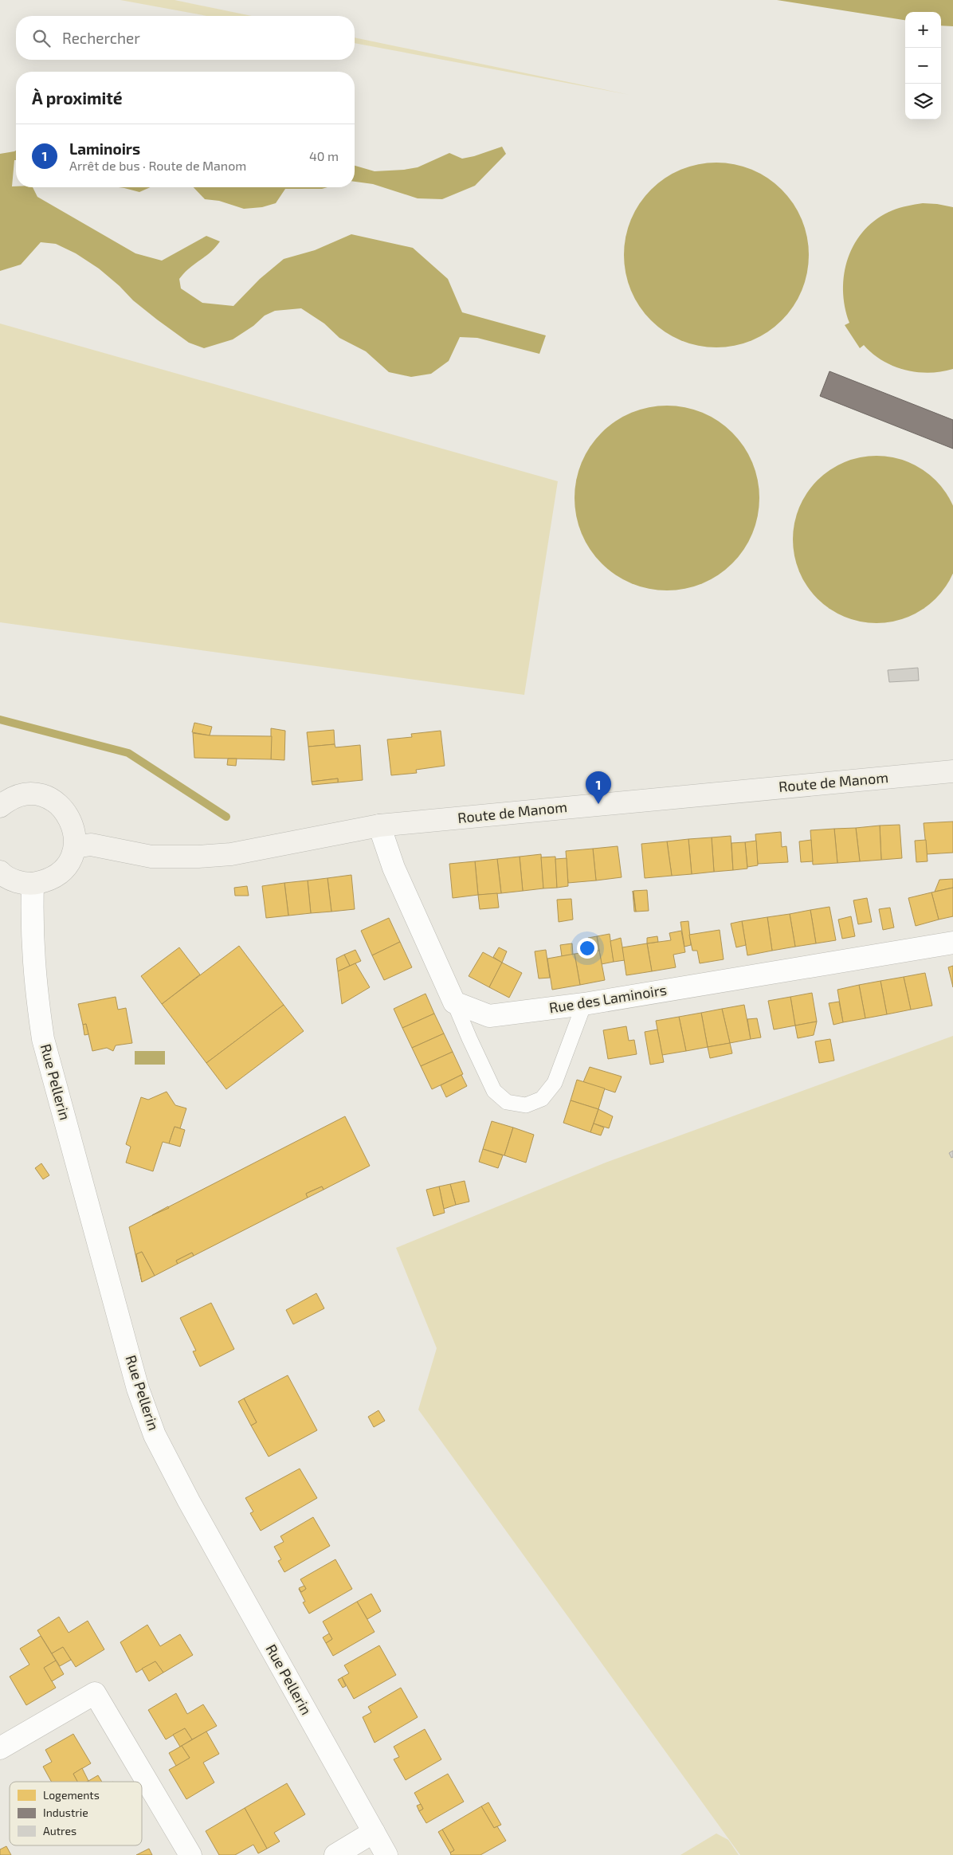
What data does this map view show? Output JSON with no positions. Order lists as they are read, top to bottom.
{
  "streets": {
    "street": ["Route de Manom", "Rue des Laminoirs", "Rue Pellerin"]
  },
  "legend": ["Logements", "Industrie", "Autres"],
  "page": {
    "map_buttons": ["+", "−"],
    "search": "Rechercher",
    "heading": "À proximité",
    "list": [
      {
        "mark": "1",
        "name": "Laminoirs",
        "note": "Arrêt de bus · Route de Manom",
        "value": "40 m"
      }
    ],
    "pins": "1"
  }
}
